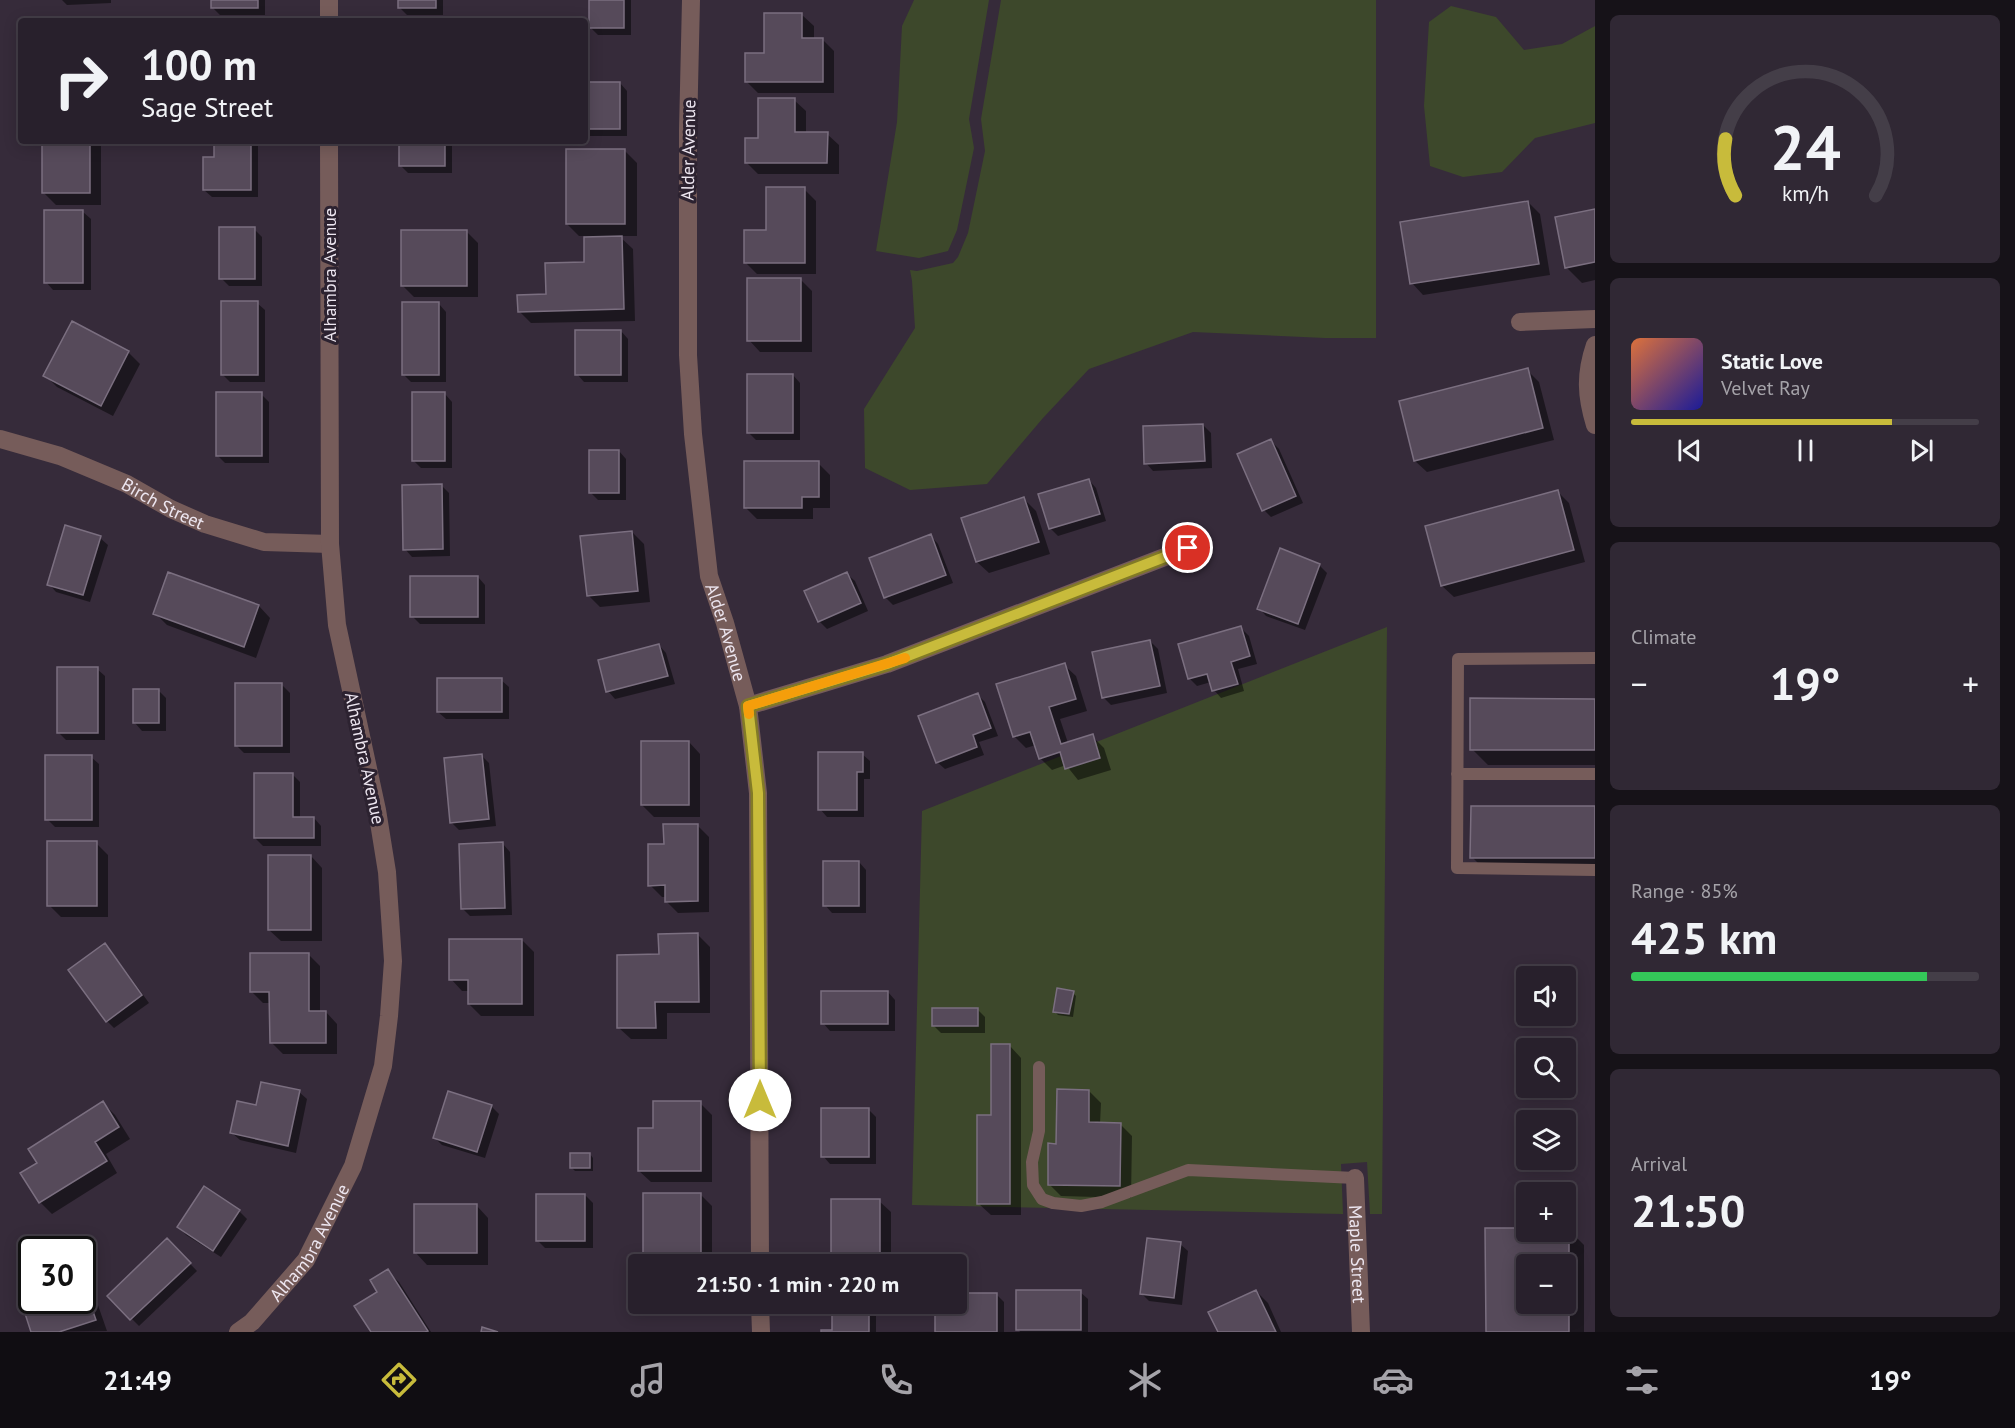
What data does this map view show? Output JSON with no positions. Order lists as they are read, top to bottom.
{
  "streets": {
    "street": [
      "Alder Avenue",
      "Alhambra Avenue",
      "Birch Street",
      "Maple Street"
    ]
  },
  "crossings": [
    ["Alhambra Avenue", "Birch Street"]
  ],
  "page": {
    "turn": ["100 m", "Sage Street"],
    "song": ["Static Love", "Velvet Ray"],
    "tile": [
      "Climate",
      ["Range · 85%", "425 km"],
      ["Arrival", "21:50"]
    ],
    "heat": ["−", "19°", "+"],
    "map_buttons": ["+", "−"],
    "limit": "30",
    "trip": "21:50 · 1 min · 220 m",
    "tabs": ["21:49", "19°"],
    "gauge": ["24", "km/h"]
  }
}
